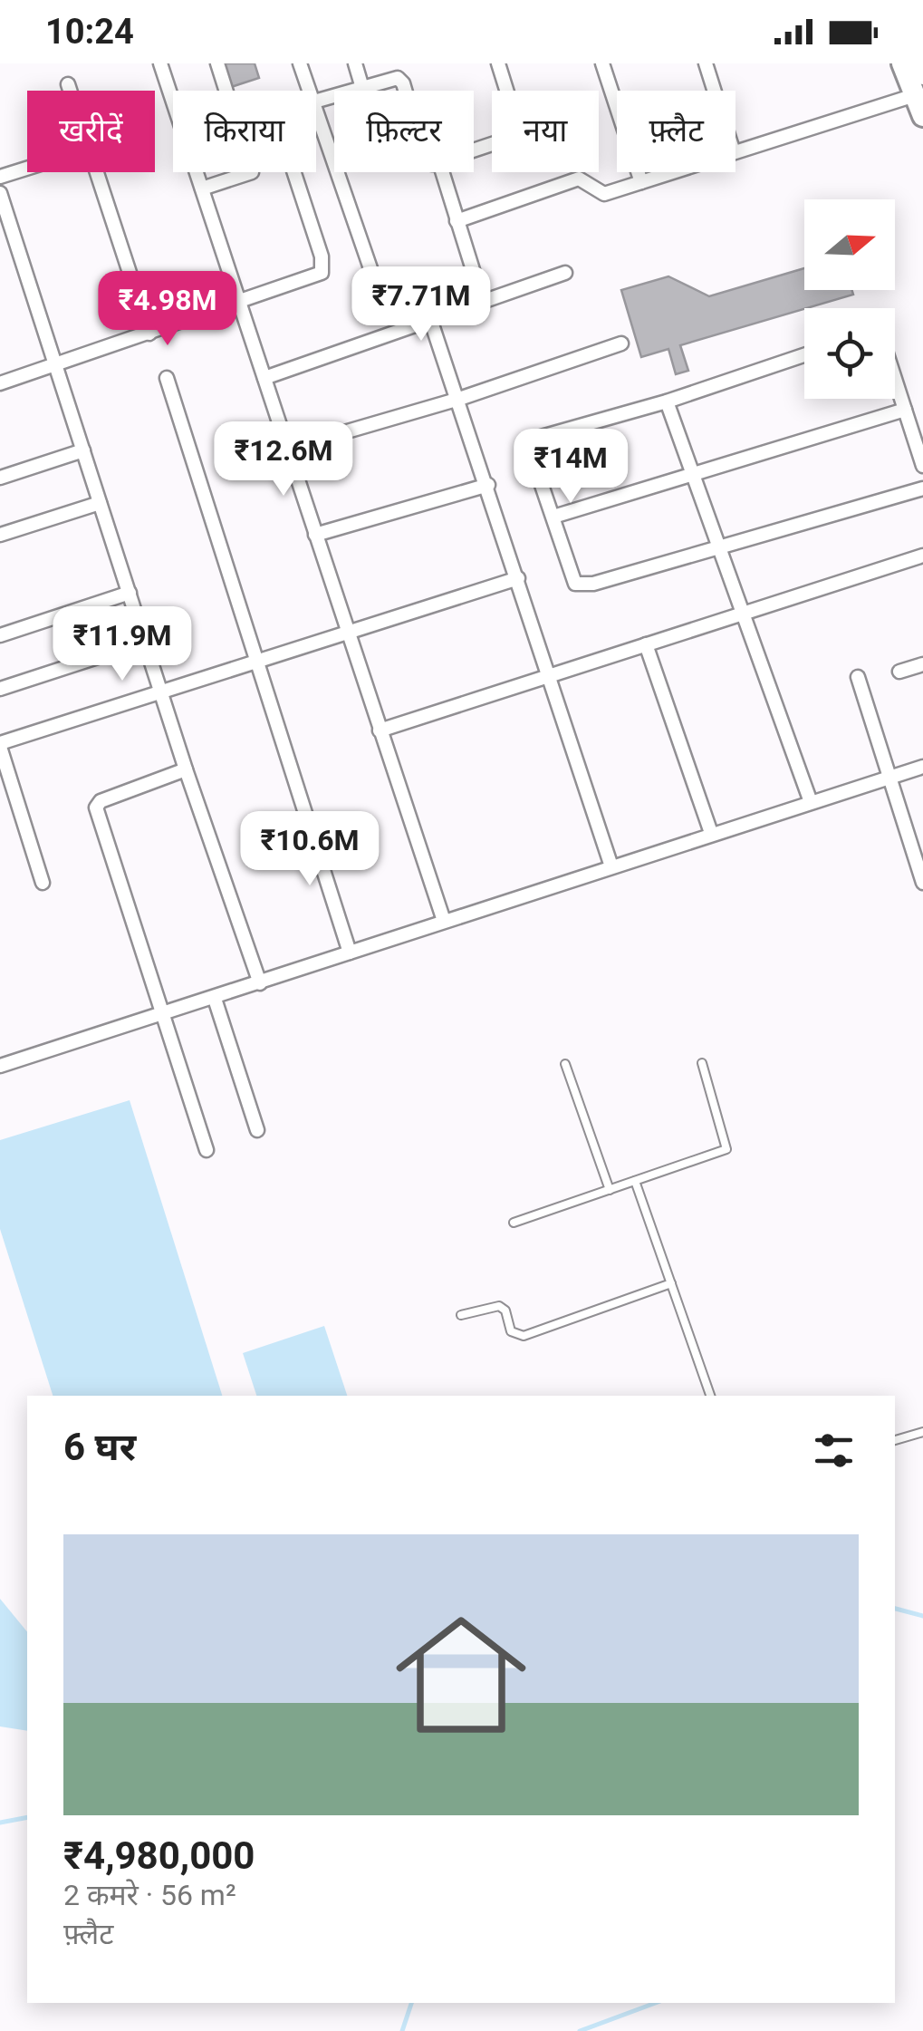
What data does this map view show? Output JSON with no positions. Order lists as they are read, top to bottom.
{
  "north": "right",
  "page": {
    "status": "10:24",
    "chip": [
      "खरीदें",
      "किराया",
      "फ़िल्टर",
      "नया",
      "फ़्लैट"
    ],
    "price": [
      "₹7.71M",
      "₹4.98M",
      "₹12.6M",
      "₹14M",
      "₹11.9M",
      "₹10.6M"
    ],
    "heading": "6 घर",
    "list": [
      {
        "name": "₹4,980,000",
        "note": "2 कमरे · 56 m² · फ़्लैट"
      }
    ]
  }
}
